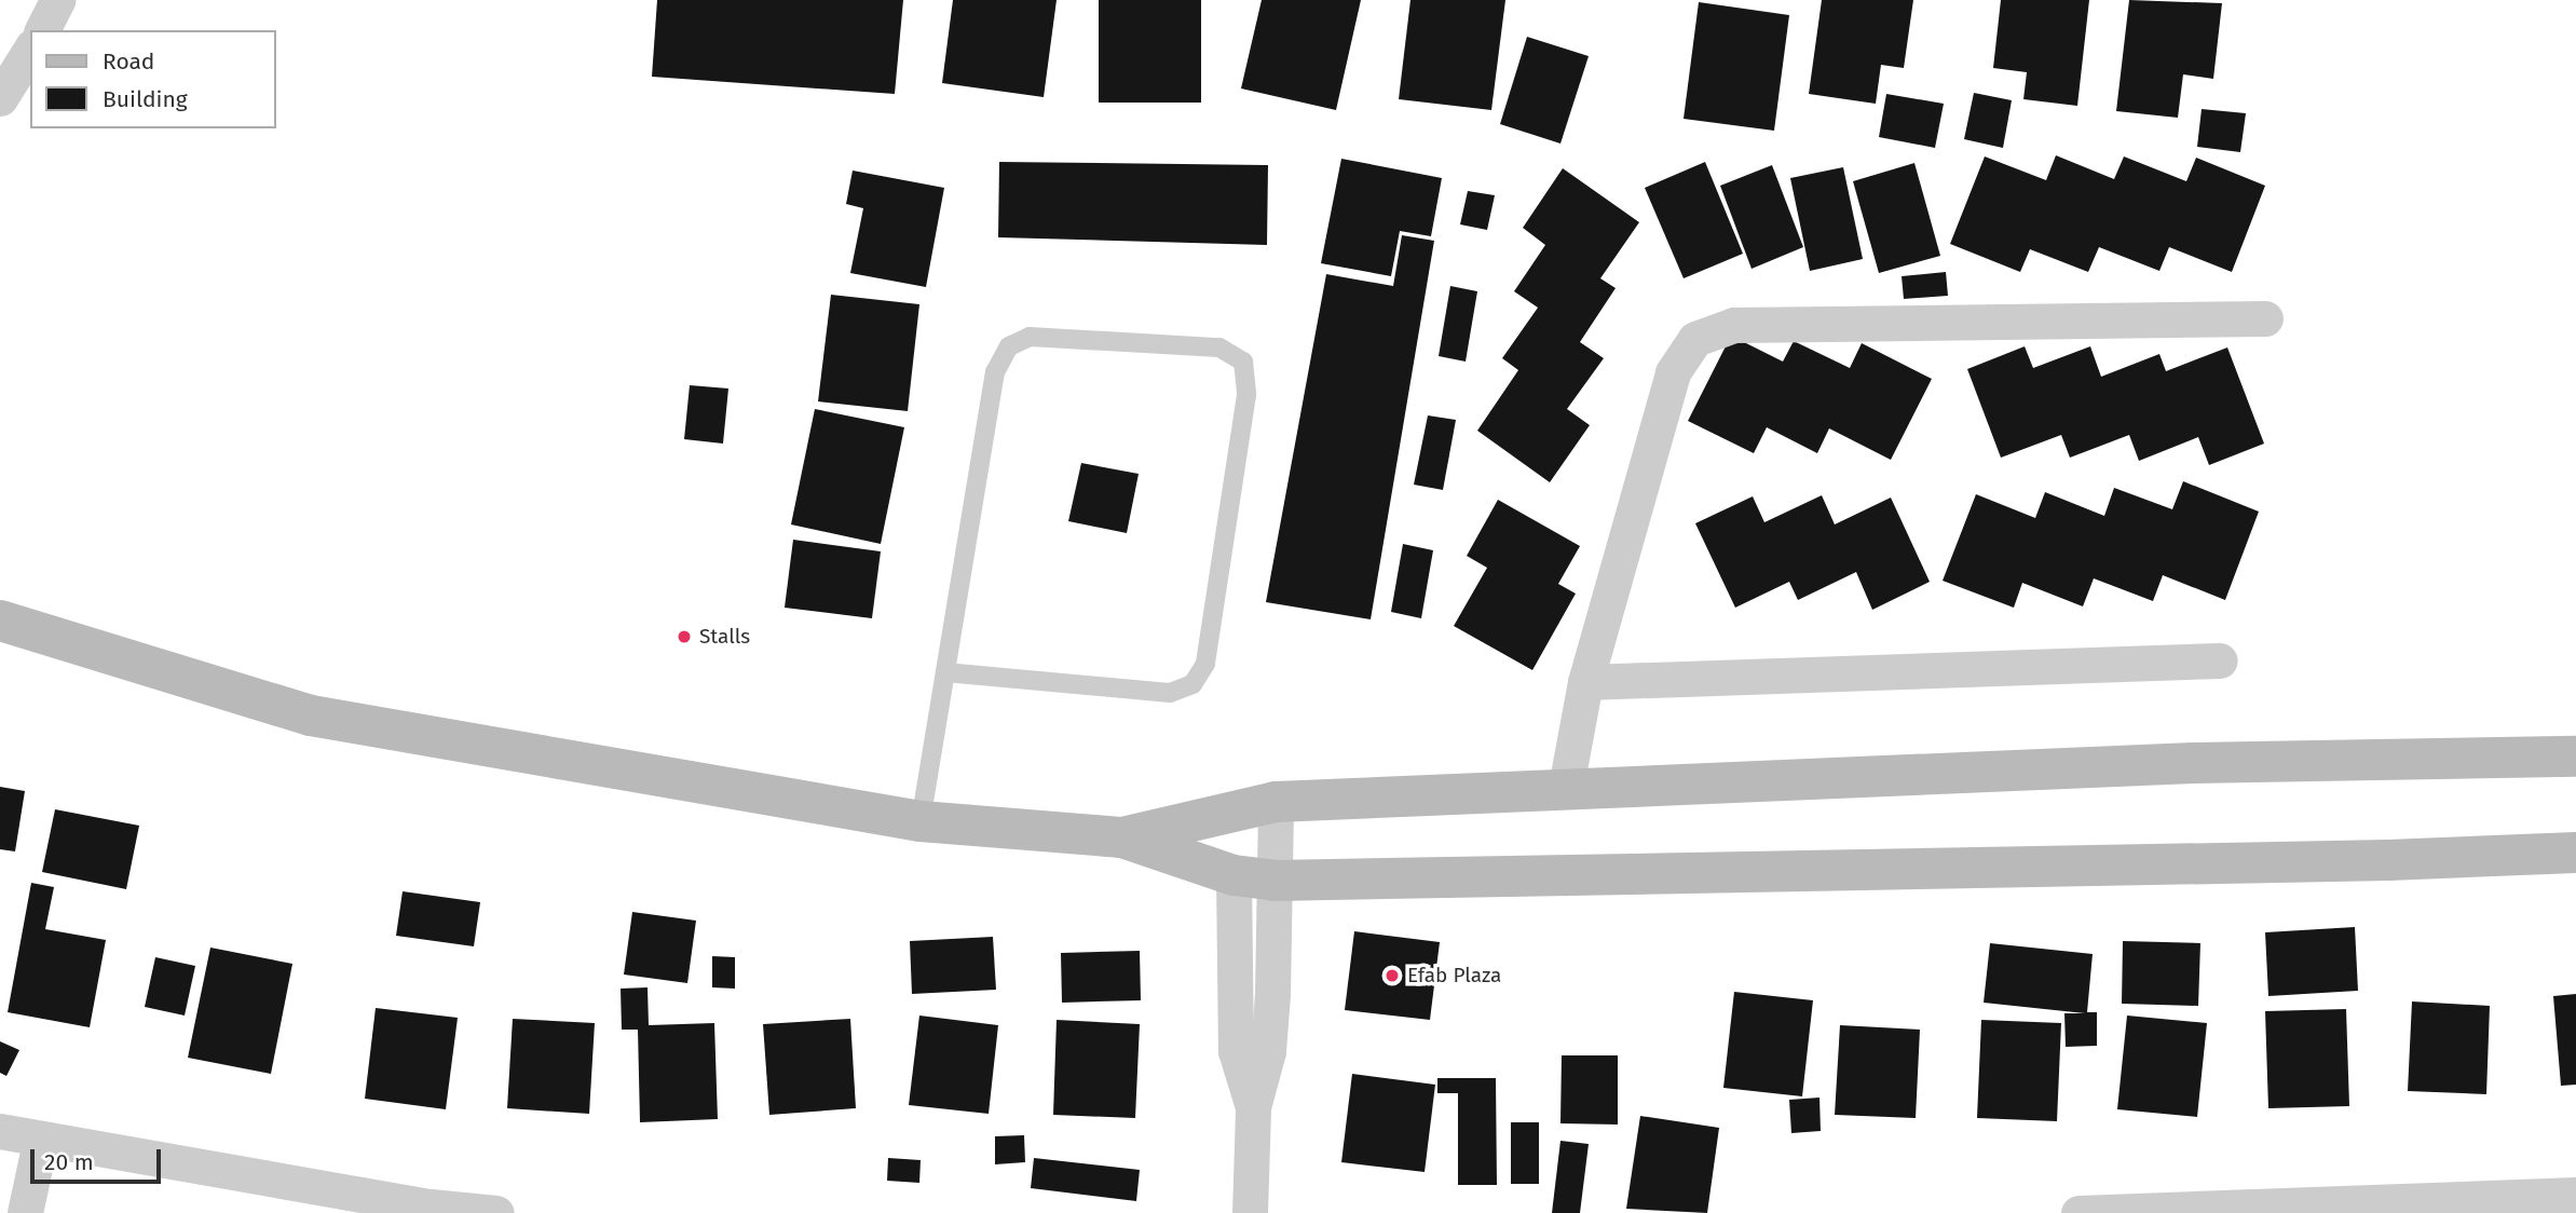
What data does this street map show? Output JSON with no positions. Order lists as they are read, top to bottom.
{
  "places": ["Stalls", "Efab Plaza"],
  "legend": ["Road", "Building"],
  "scale_bar": "20 m"
}
